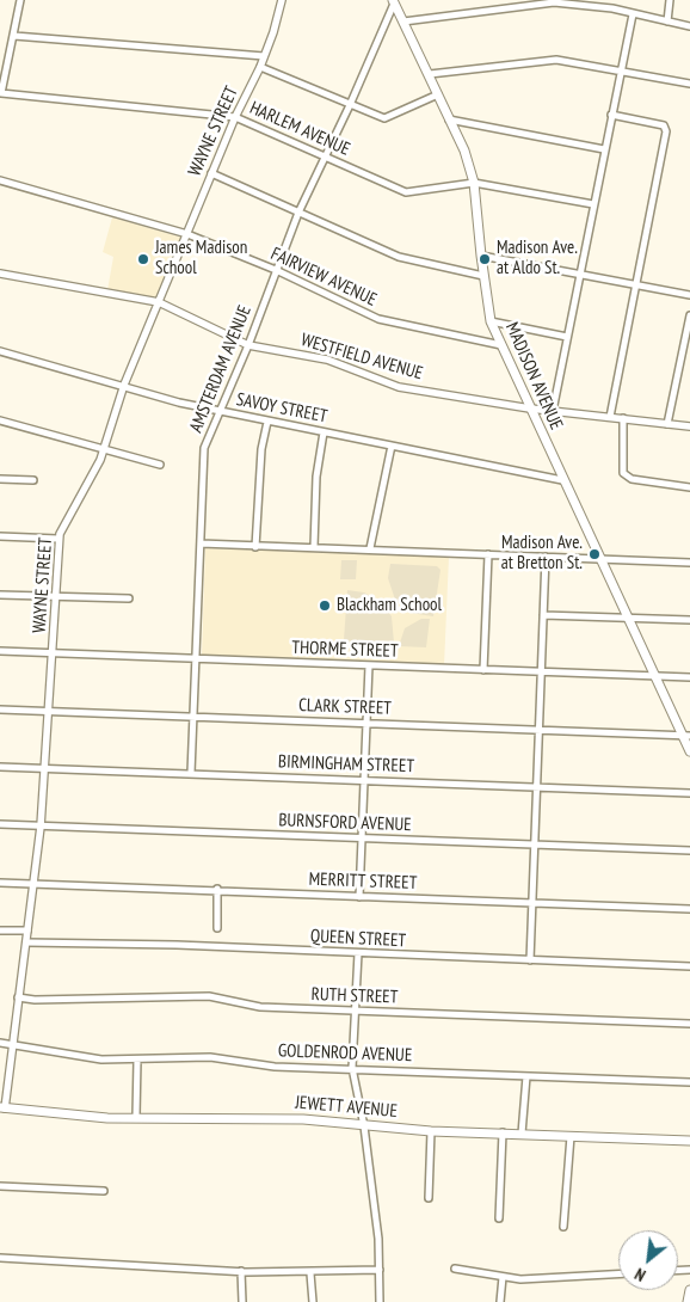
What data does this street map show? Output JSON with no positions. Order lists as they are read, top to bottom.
{
  "streets": {
    "main road": ["MADISON AVENUE", "JEWETT AVENUE"],
    "street": [
      "HARLEM AVENUE",
      "WAYNE STREET",
      "FAIRVIEW AVENUE",
      "WESTFIELD AVENUE",
      "AMSTERDAM AVENUE",
      "SAVOY STREET",
      "THORME STREET",
      "CLARK STREET",
      "BIRMINGHAM STREET",
      "BURNSFORD AVENUE",
      "MERRITT STREET",
      "QUEEN STREET",
      "RUTH STREET",
      "GOLDENROD AVENUE"
    ]
  },
  "crossings": [
    ["HARLEM AVENUE", "WAYNE STREET"],
    ["HARLEM AVENUE", "AMSTERDAM AVENUE"],
    ["HARLEM AVENUE", "MADISON AVENUE"],
    ["WAYNE STREET", "FAIRVIEW AVENUE"],
    ["WAYNE STREET", "WESTFIELD AVENUE"],
    ["WAYNE STREET", "SAVOY STREET"],
    ["WAYNE STREET", "THORME STREET"],
    ["WAYNE STREET", "CLARK STREET"],
    ["WAYNE STREET", "BIRMINGHAM STREET"],
    ["WAYNE STREET", "BURNSFORD AVENUE"],
    ["WAYNE STREET", "MERRITT STREET"],
    ["WAYNE STREET", "QUEEN STREET"],
    ["WAYNE STREET", "RUTH STREET"],
    ["WAYNE STREET", "GOLDENROD AVENUE"],
    ["WAYNE STREET", "JEWETT AVENUE"],
    ["FAIRVIEW AVENUE", "AMSTERDAM AVENUE"],
    ["FAIRVIEW AVENUE", "MADISON AVENUE"],
    ["WESTFIELD AVENUE", "AMSTERDAM AVENUE"],
    ["WESTFIELD AVENUE", "MADISON AVENUE"],
    ["AMSTERDAM AVENUE", "MADISON AVENUE"],
    ["AMSTERDAM AVENUE", "SAVOY STREET"],
    ["AMSTERDAM AVENUE", "THORME STREET"],
    ["AMSTERDAM AVENUE", "CLARK STREET"],
    ["AMSTERDAM AVENUE", "BIRMINGHAM STREET"],
    ["MADISON AVENUE", "SAVOY STREET"],
    ["MADISON AVENUE", "THORME STREET"],
    ["MADISON AVENUE", "CLARK STREET"]
  ],
  "places": [
    "James Madison School",
    "Madison Ave. at Aldo St.",
    "Madison Ave. at Bretton St.",
    "Blackham School"
  ],
  "north": "bottom left"
}
